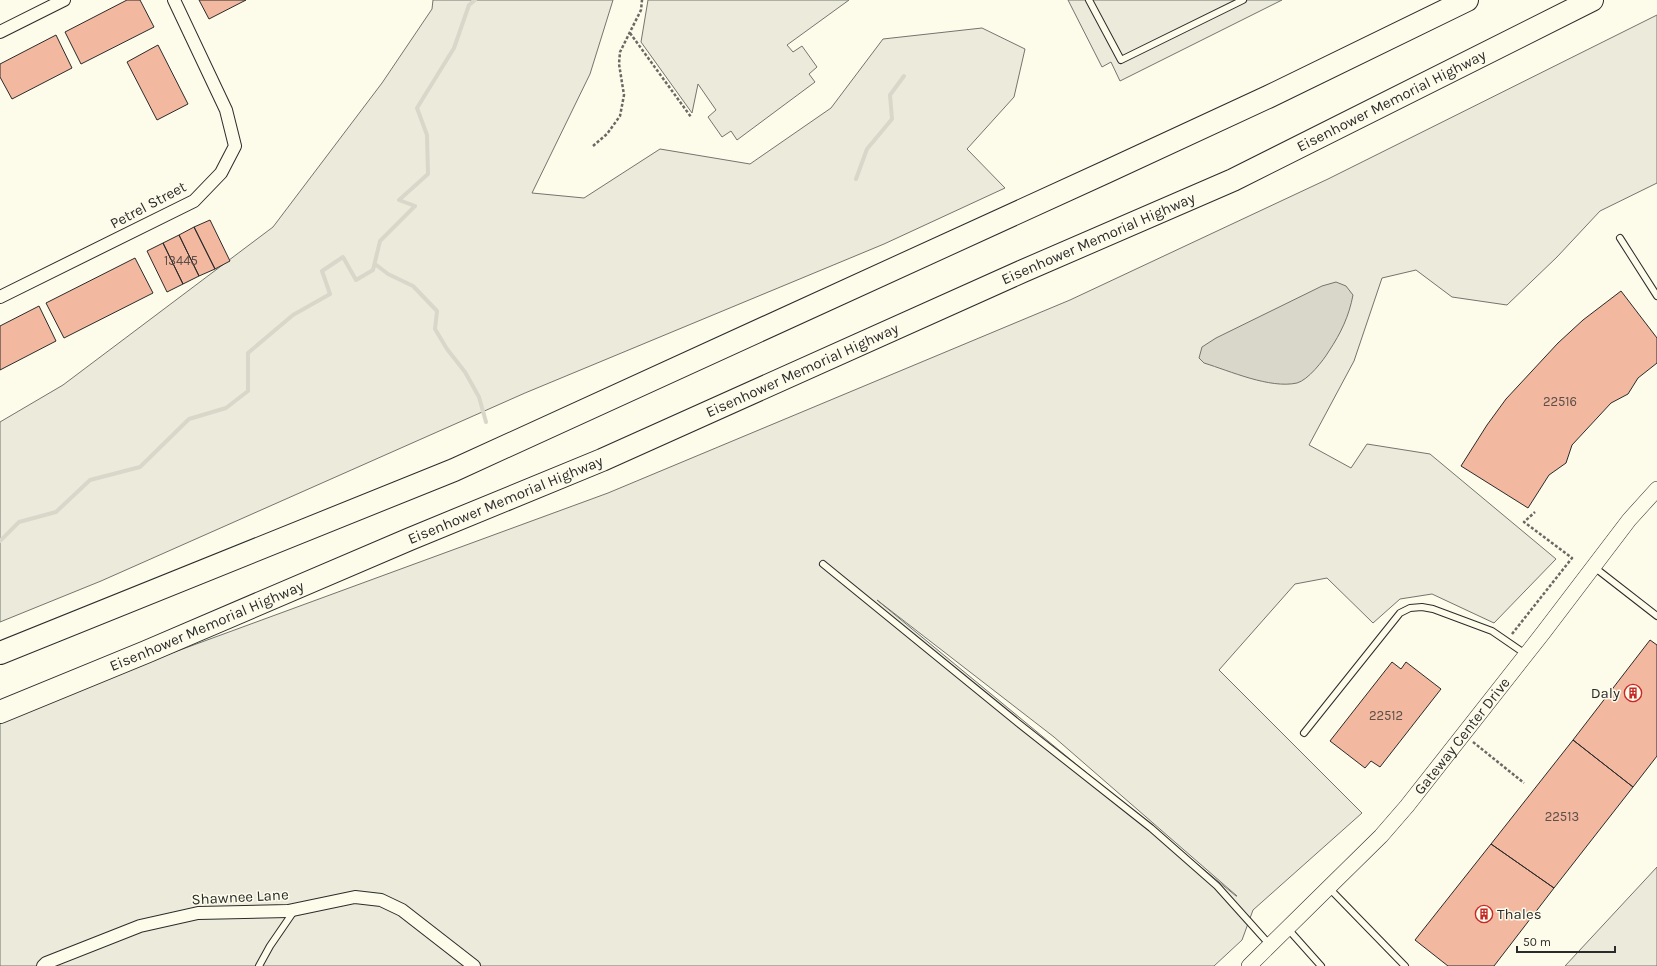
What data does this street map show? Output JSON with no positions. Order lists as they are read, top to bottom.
{
  "streets": {
    "highway": ["Eisenhower Memorial Highway"],
    "street": ["Petrel Street", "Gateway Center Drive", "Shawnee Lane"]
  },
  "places": {
    "building": ["Daly", "Thales"]
  },
  "house_numbers": [
    "13445",
    "22516",
    "22512",
    "22513"
  ],
  "scale_bar": "50 m"
}
